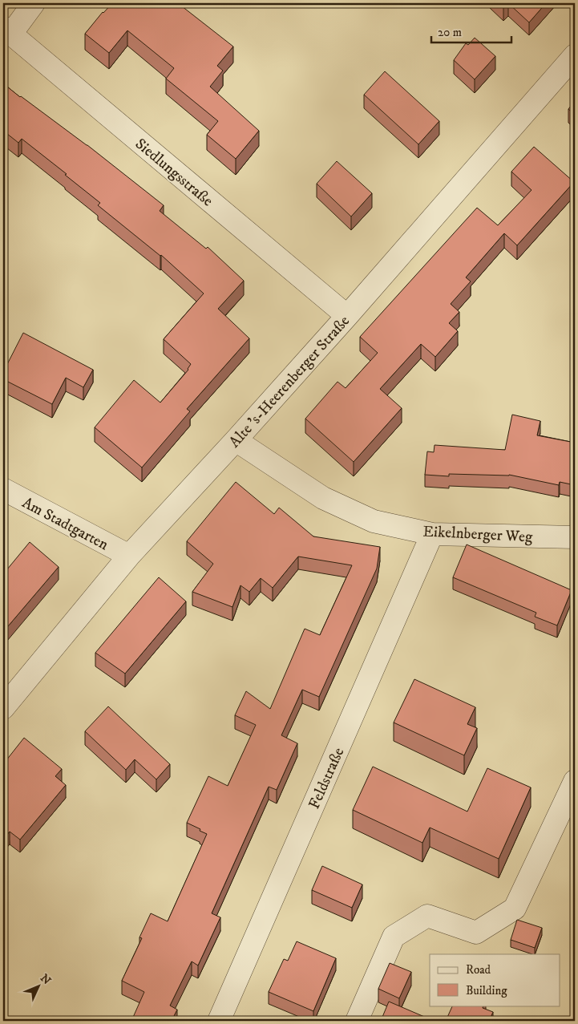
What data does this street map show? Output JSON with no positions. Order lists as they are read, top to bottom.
{
  "streets": {
    "street": [
      "Siedlungsstraße",
      "Alte 's-Heerenberger Straße",
      "Am Stadtgarten",
      "Eikelnberger Weg",
      "Feldstraße"
    ]
  },
  "crossings": [
    ["Siedlungsstraße", "Alte 's-Heerenberger Straße"],
    ["Alte 's-Heerenberger Straße", "Am Stadtgarten"],
    ["Alte 's-Heerenberger Straße", "Eikelnberger Weg"],
    ["Eikelnberger Weg", "Feldstraße"]
  ],
  "legend": ["Road", "Building"],
  "scale_bar": "20 m",
  "north": "top right"
}
